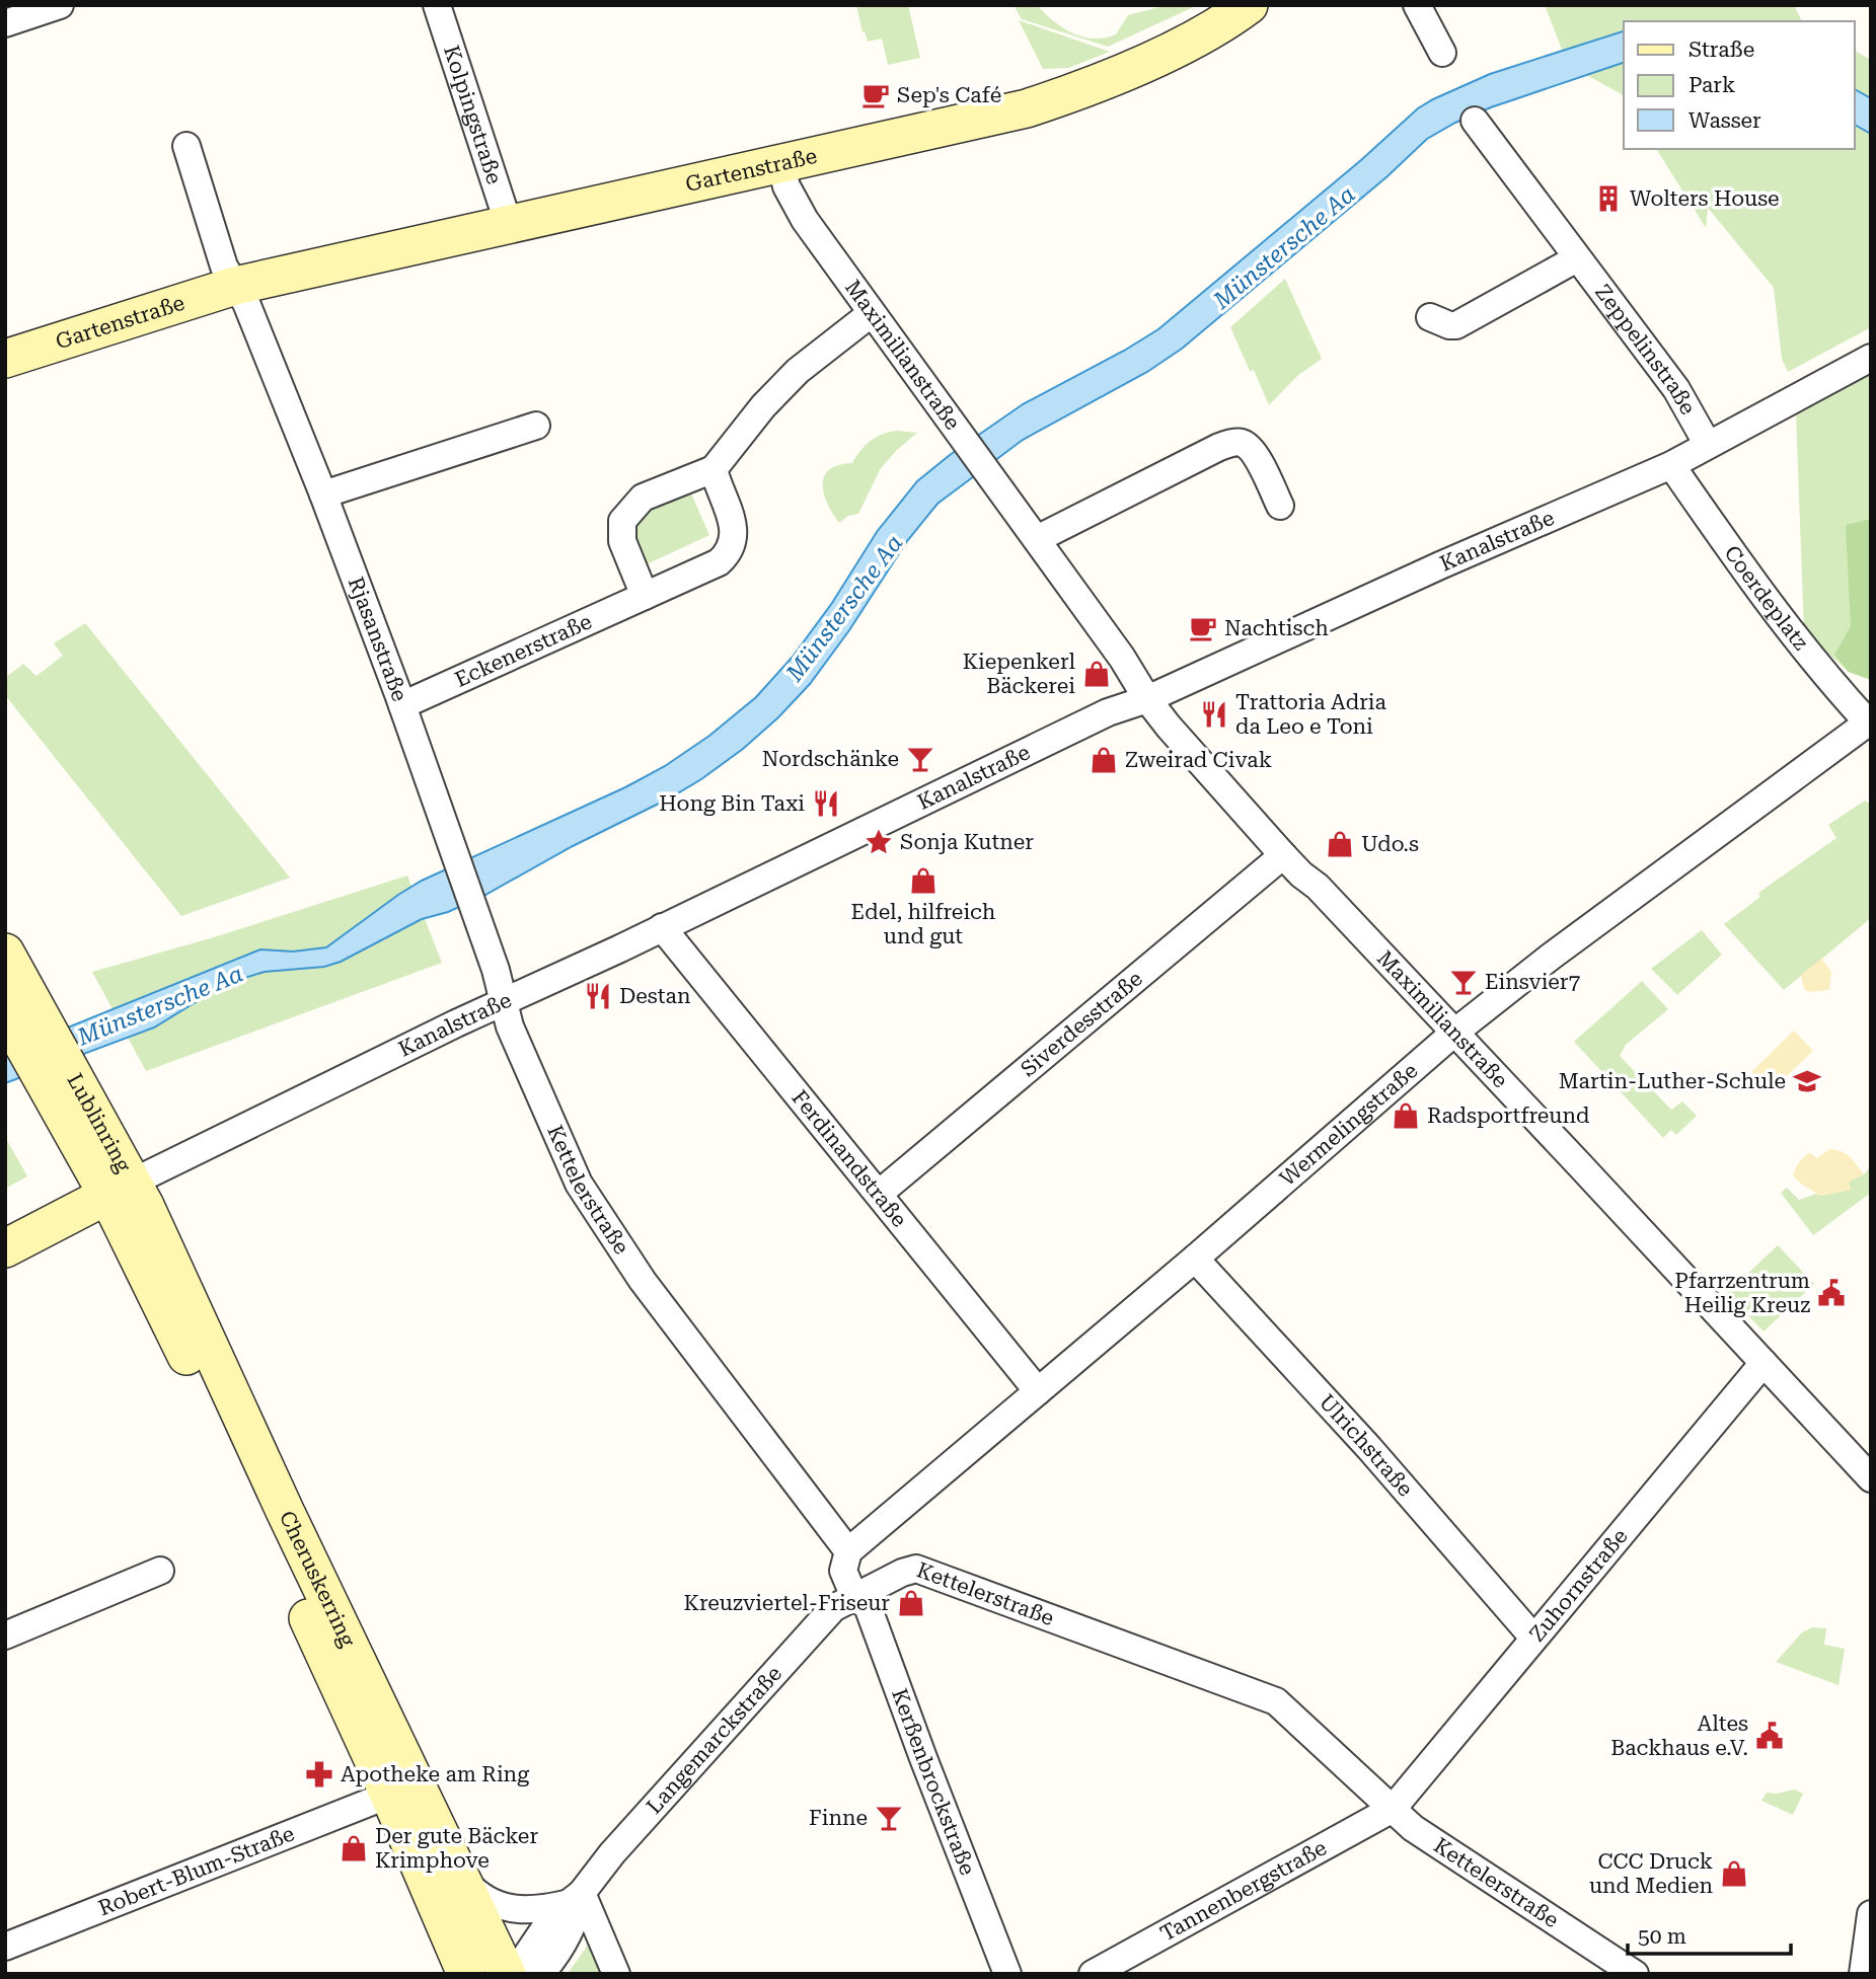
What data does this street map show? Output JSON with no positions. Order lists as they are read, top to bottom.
{
  "streets": {
    "main road": [
      "Gartenstraße",
      "Kanalstraße",
      "Lublinring",
      "Cheruskerring"
    ],
    "street": [
      "Kolpingstraße",
      "Zeppelinstraße",
      "Maximilianstraße",
      "Coerdeplatz",
      "Rjasanstraße",
      "Eckenerstraße",
      "Siverdesstraße",
      "Wermelingstraße",
      "Ferdinandstraße",
      "Kettelerstraße",
      "Ulrichstraße",
      "Zuhornstraße",
      "Langemarckstraße",
      "Kerßenbrockstraße",
      "Robert-Blum-Straße",
      "Tannenbergstraße"
    ]
  },
  "crossings": [
    ["Kolpingstraße", "Gartenstraße"],
    ["Gartenstraße", "Maximilianstraße"],
    ["Gartenstraße", "Rjasanstraße"],
    ["Zeppelinstraße", "Kanalstraße"],
    ["Maximilianstraße", "Kanalstraße"],
    ["Maximilianstraße", "Siverdesstraße"],
    ["Maximilianstraße", "Wermelingstraße"],
    ["Maximilianstraße", "Zuhornstraße"],
    ["Kanalstraße", "Coerdeplatz"],
    ["Kanalstraße", "Rjasanstraße"],
    ["Kanalstraße", "Lublinring"],
    ["Kanalstraße", "Ferdinandstraße"],
    ["Kanalstraße", "Kettelerstraße"],
    ["Kanalstraße", "Cheruskerring"],
    ["Coerdeplatz", "Wermelingstraße"],
    ["Rjasanstraße", "Eckenerstraße"],
    ["Rjasanstraße", "Kettelerstraße"],
    ["Siverdesstraße", "Ferdinandstraße"],
    ["Lublinring", "Cheruskerring"],
    ["Wermelingstraße", "Ferdinandstraße"],
    ["Wermelingstraße", "Kettelerstraße"],
    ["Wermelingstraße", "Ulrichstraße"],
    ["Kettelerstraße", "Zuhornstraße"],
    ["Kettelerstraße", "Langemarckstraße"],
    ["Kettelerstraße", "Kerßenbrockstraße"],
    ["Kettelerstraße", "Tannenbergstraße"],
    ["Ulrichstraße", "Zuhornstraße"],
    ["Cheruskerring", "Robert-Blum-Straße"],
    ["Zuhornstraße", "Tannenbergstraße"],
    ["Langemarckstraße", "Kerßenbrockstraße"]
  ],
  "water": ["Münstersche Aa"],
  "places": {
    "cafe": ["Sep's Café", "Nachtisch"],
    "building": ["Wolters House"],
    "shop": [
      "Kiepenkerl Bäckerei",
      "Zweirad Civak",
      "Udo.s",
      "Edel, hilfreich und gut",
      "Radsportfreund",
      "Kreuzviertel-Friseur",
      "Der gute Bäcker Krimphove",
      "CCC Druck und Medien"
    ],
    "restaurant": ["Trattoria Adria da Leo e Toni", "Hong Bin Taxi", "Destan"],
    "bar": ["Nordschänke", "Einsvier7", "Finne"],
    "place": ["Sonja Kutner"],
    "school or university": ["Martin-Luther-Schule"],
    "public building": ["Pfarrzentrum Heilig Kreuz", "Altes Backhaus e.V."],
    "pharmacy": ["Apotheke am Ring"]
  },
  "legend": ["Straße", "Park", "Wasser"],
  "scale_bar": "50 m"
}
